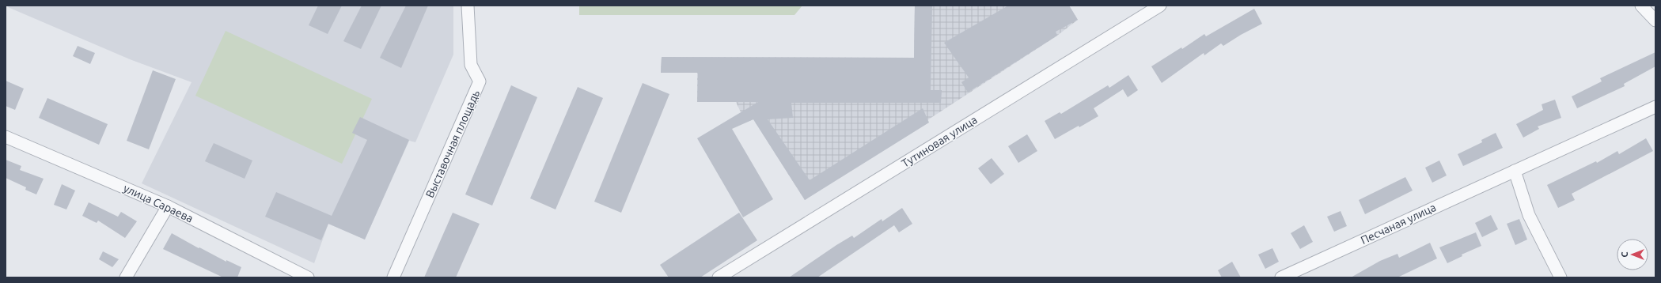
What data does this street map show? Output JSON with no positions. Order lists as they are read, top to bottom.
{
  "streets": {
    "street": [
      "Тутиновая улица",
      "Выставочная площадь",
      "улица Сараева",
      "Песчаная улица"
    ]
  },
  "north": "left"
}
